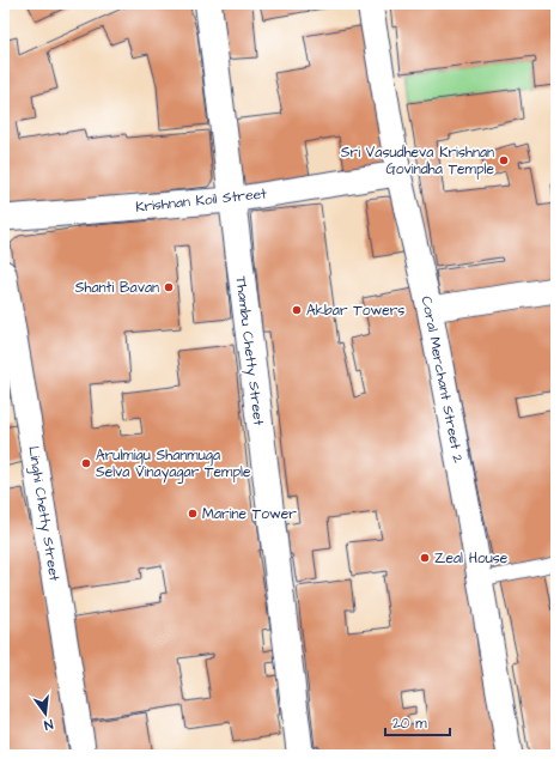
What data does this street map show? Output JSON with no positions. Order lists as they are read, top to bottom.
{
  "streets": {
    "street": [
      "Krishnan Koil Street",
      "Thambu Chetty Street",
      "Coral Merchant Street 2",
      "Linghi Chetty Street"
    ]
  },
  "crossings": [
    ["Krishnan Koil Street", "Thambu Chetty Street"],
    ["Krishnan Koil Street", "Coral Merchant Street 2"]
  ],
  "places": [
    "Sri Vasudheva Krishnan Govindha Temple",
    "Shanti Bavan",
    "Akbar Towers",
    "Arulmigu Shanmuga Selva Vinayagar Temple",
    "Marine Tower",
    "Zeal House"
  ],
  "scale_bar": "20 m",
  "north": "bottom"
}
